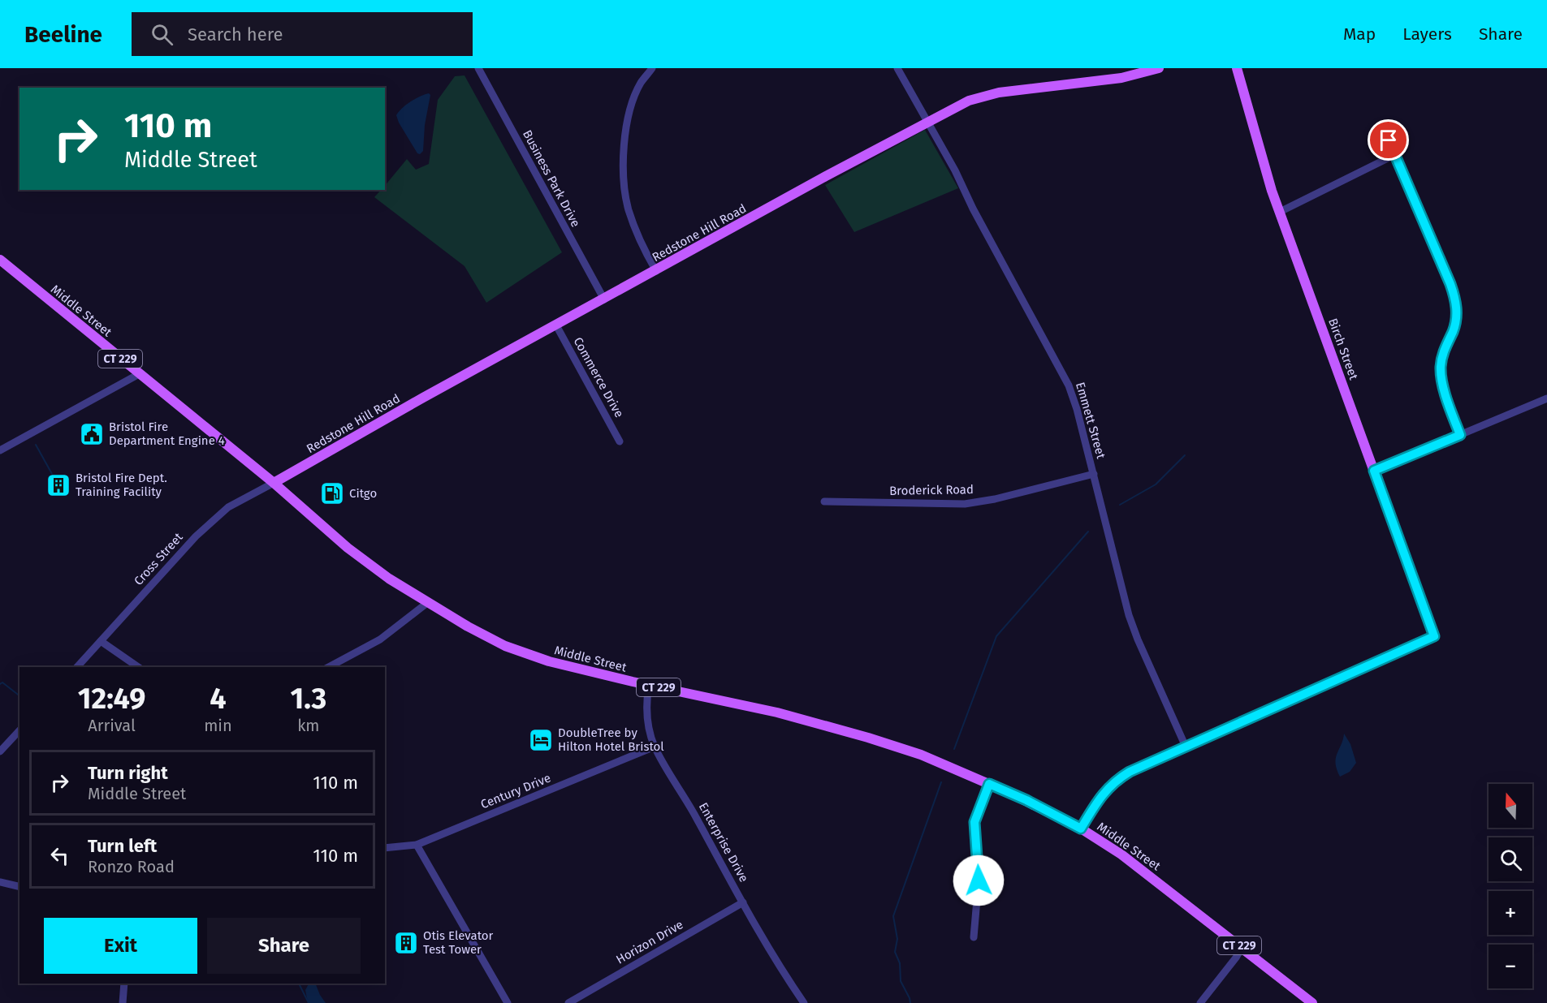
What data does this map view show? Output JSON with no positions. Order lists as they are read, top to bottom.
{
  "streets": {
    "main road": [
      "Redstone Hill Road",
      "Middle Street",
      "Birch Street",
      "CT 229"
    ],
    "street": [
      "Business Park Drive",
      "Commerce Drive",
      "Emmett Street",
      "Broderick Road",
      "Cross Street",
      "Century Drive",
      "Enterprise Drive",
      "Horizon Drive"
    ]
  },
  "crossings": [
    ["Business Park Drive", "Redstone Hill Road"],
    ["Redstone Hill Road", "Middle Street"],
    ["Redstone Hill Road", "Commerce Drive"],
    ["Redstone Hill Road", "Emmett Street"],
    ["Redstone Hill Road", "Cross Street"],
    ["Middle Street", "Cross Street"],
    ["Middle Street", "Enterprise Drive"],
    ["Birch Street", "Emmett Street"],
    ["Emmett Street", "Broderick Road"],
    ["Century Drive", "Enterprise Drive"],
    ["Enterprise Drive", "Horizon Drive"]
  ],
  "places": {
    "public building": ["Bristol Fire Department Engine 4"],
    "building": ["Bristol Fire Dept. Training Facility", "Otis Elevator Test Tower"],
    "fuel station": ["Citgo"],
    "hotel": ["DoubleTree by Hilton Hotel Bristol"]
  },
  "north": "top",
  "page": {
    "header": "Beeline",
    "search": "Search here",
    "nav": ["Map", "Layers", "Share"],
    "turn": ["110 m", "Middle Street"],
    "eta": [
      "12:49",
      "Arrival",
      "4",
      "min",
      "1.3",
      "km"
    ],
    "list": [
      {
        "name": "Turn right",
        "note": "Middle Street",
        "value": "110 m"
      },
      {
        "name": "Turn left",
        "note": "Ronzo Road",
        "value": "110 m"
      }
    ],
    "map_buttons": ["+", "−"],
    "buttons": ["Exit", "Share"]
  }
}
